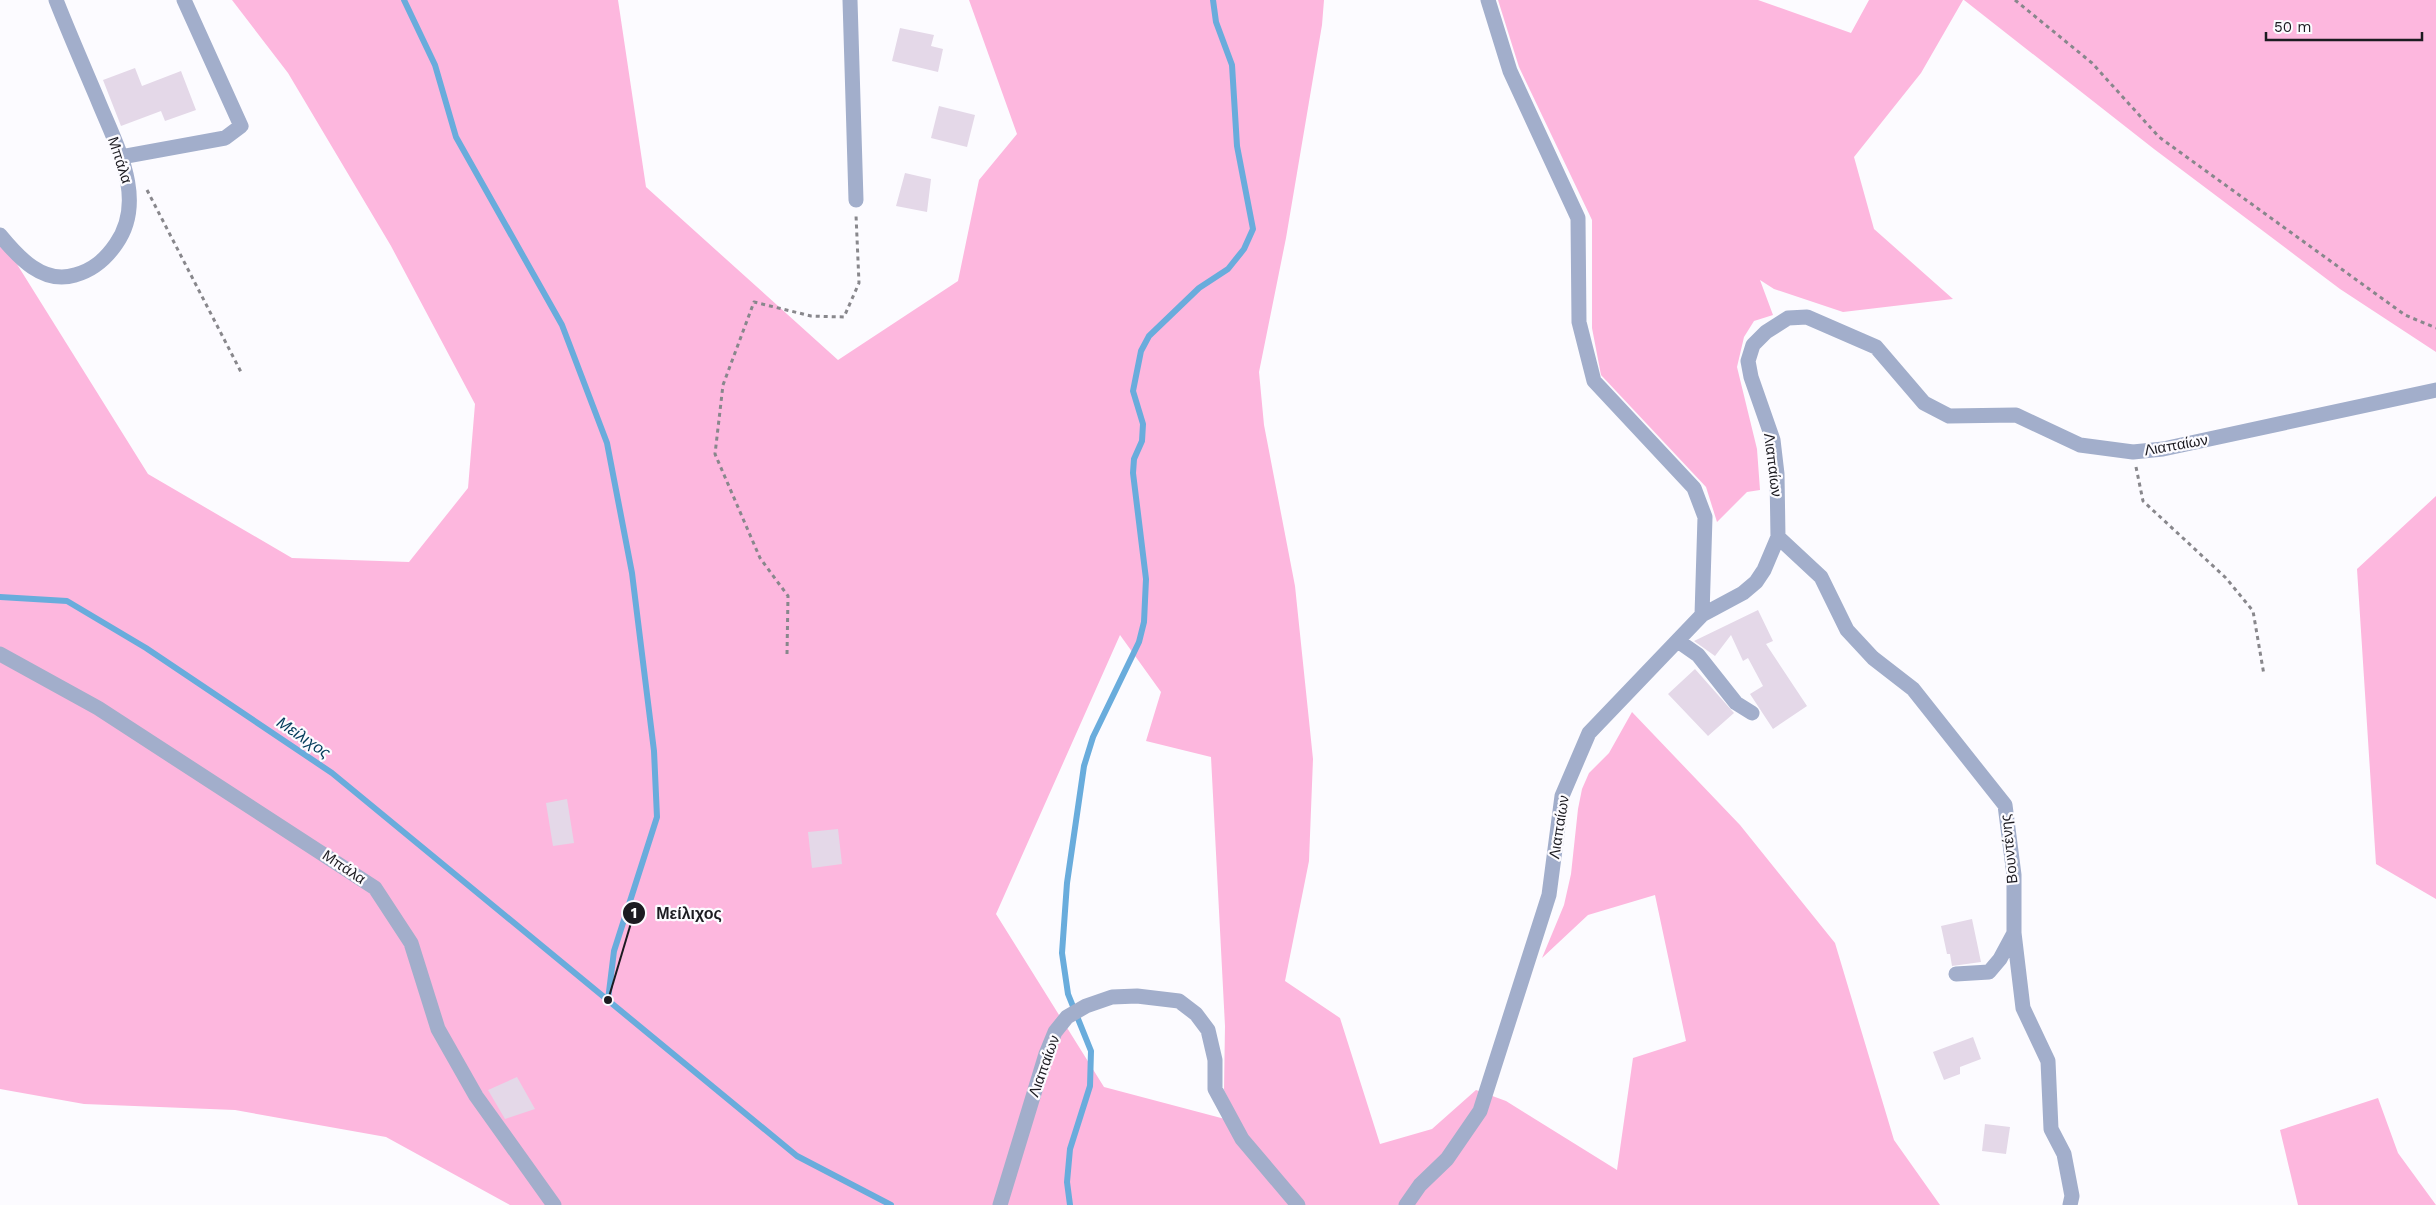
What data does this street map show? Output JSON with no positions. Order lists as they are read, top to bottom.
{
  "streets": {
    "street": ["Μπάλα", "Λιαπαίων", "Βουντένης"]
  },
  "crossings": [
    ["Λιαπαίων", "Βουντένης"]
  ],
  "water": ["Μείλιχος"],
  "places": ["Μείλιχος"],
  "scale_bar": "50 m"
}
